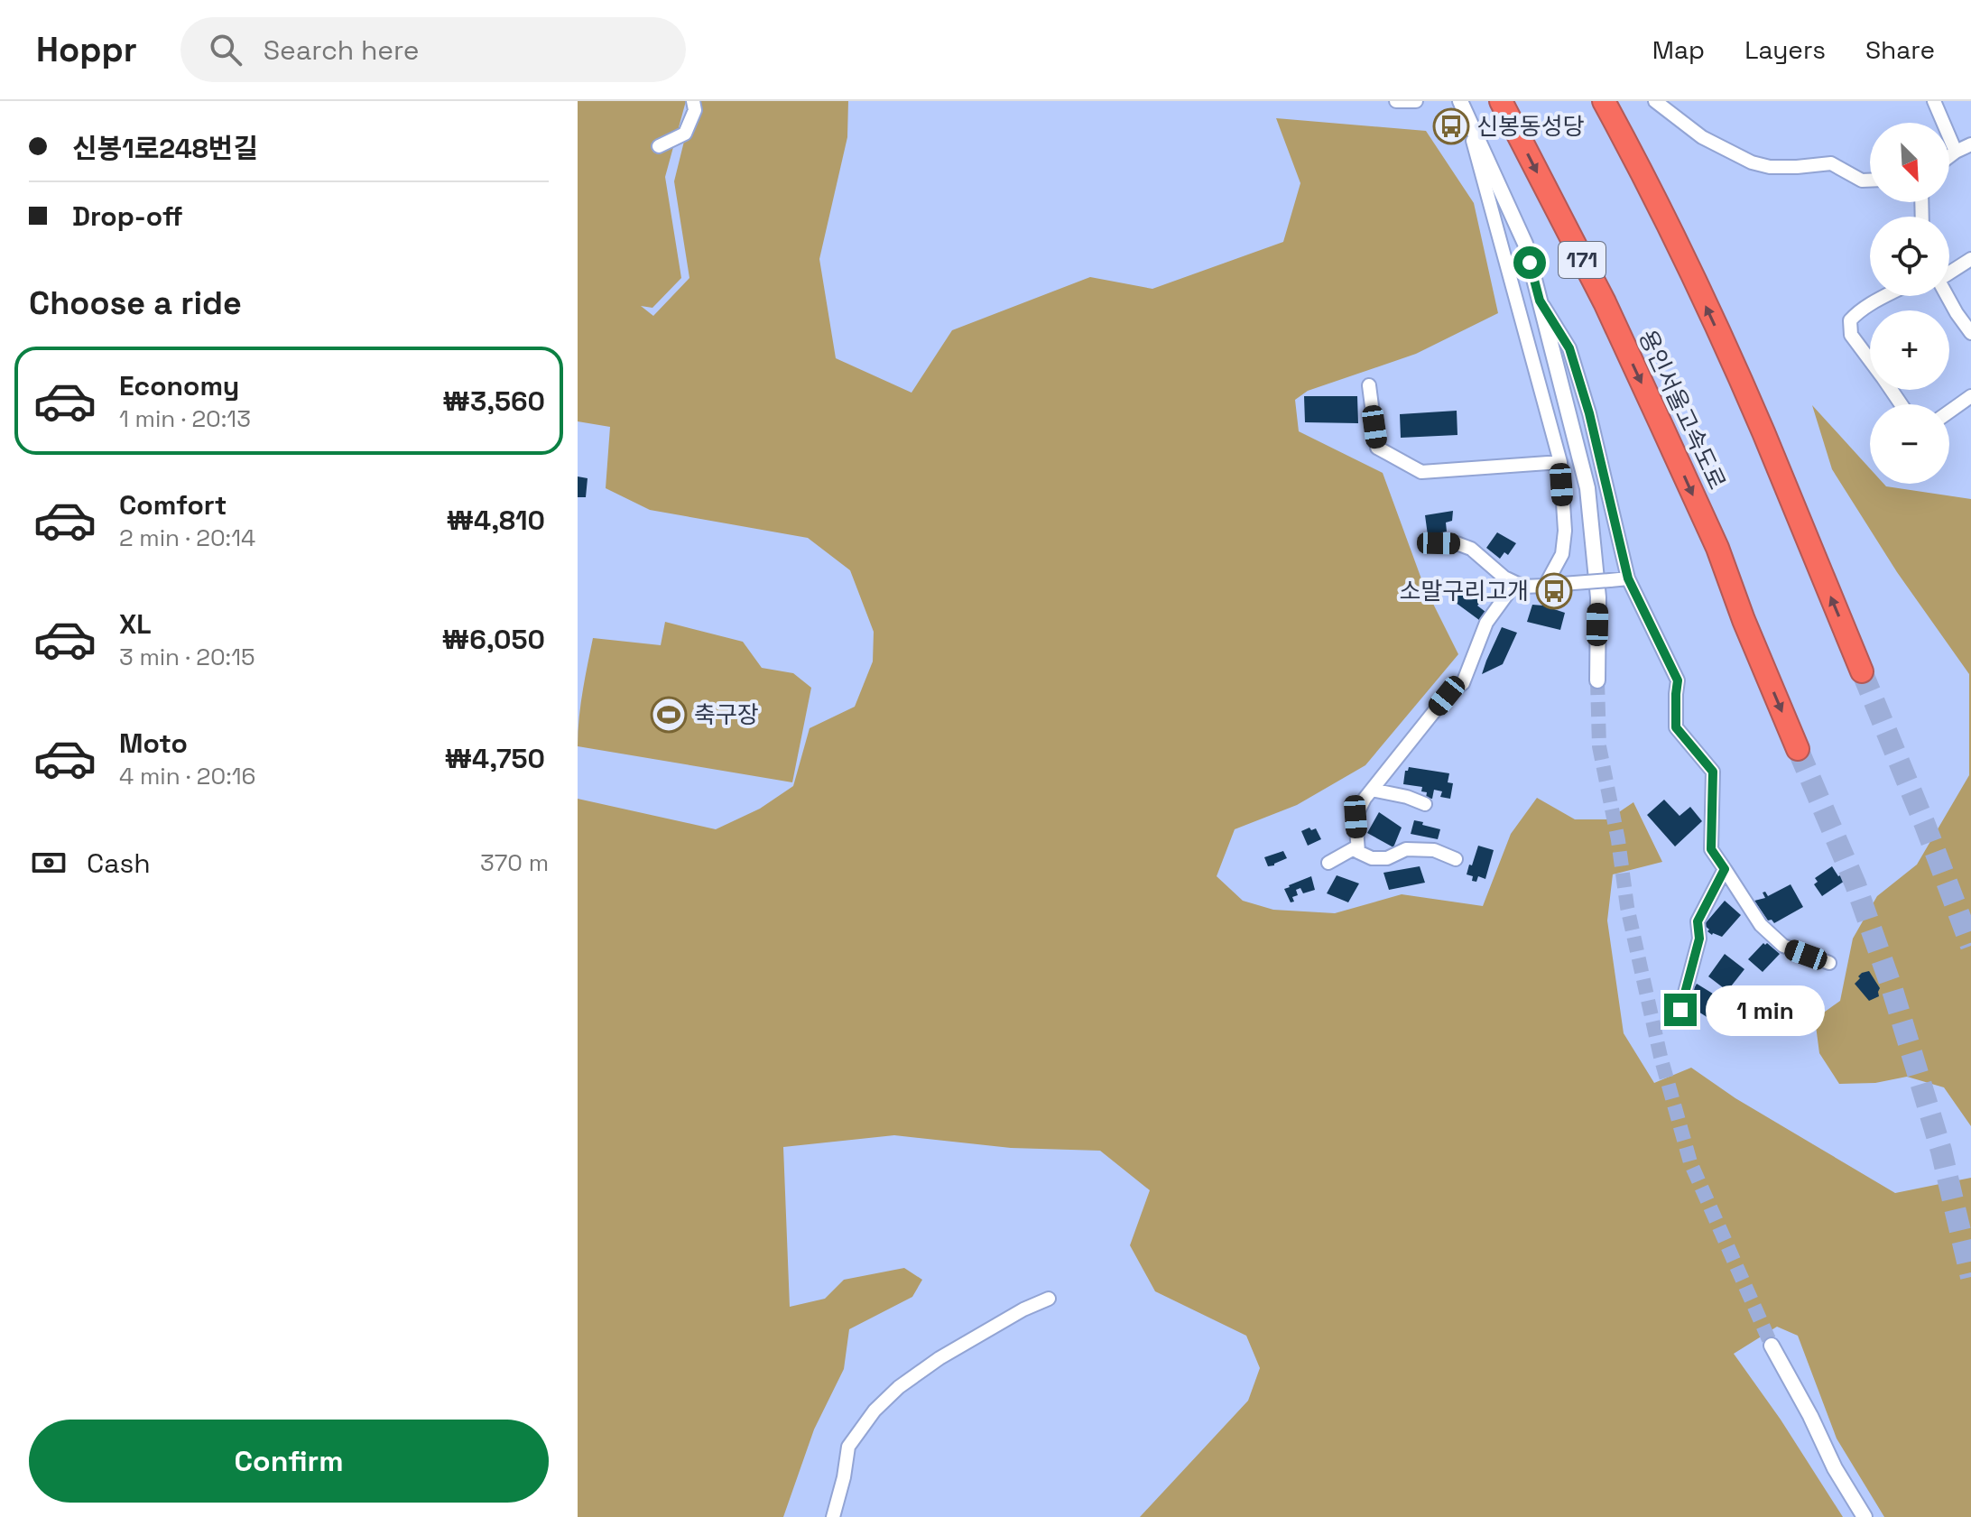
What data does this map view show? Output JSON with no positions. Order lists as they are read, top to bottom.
{
  "streets": {
    "highway": ["171", "용인서울고속도로"]
  },
  "places": {
    "bus stop": ["신봉동성당", "소말구리고개"],
    "sports": ["축구장"]
  },
  "north": "bottom right",
  "page": {
    "header": "Hoppr",
    "search": "Search here",
    "nav": ["Map", "Layers", "Share"],
    "banner": ["신봉1로248번길", "Drop-off"],
    "map_buttons": ["+", "−"],
    "heading": "Choose a ride",
    "list": [
      {
        "name": "Economy",
        "note": "1 min · 20:13",
        "value": "₩3,560"
      },
      {
        "name": "Comfort",
        "note": "2 min · 20:14",
        "value": "₩4,810"
      },
      {
        "name": "XL",
        "note": "3 min · 20:15",
        "value": "₩6,050"
      },
      {
        "name": "Moto",
        "note": "4 min · 20:16",
        "value": "₩4,750"
      }
    ],
    "pay": ["Cash", "370 m"],
    "bubble": "1 min",
    "buttons": "Confirm"
  }
}
